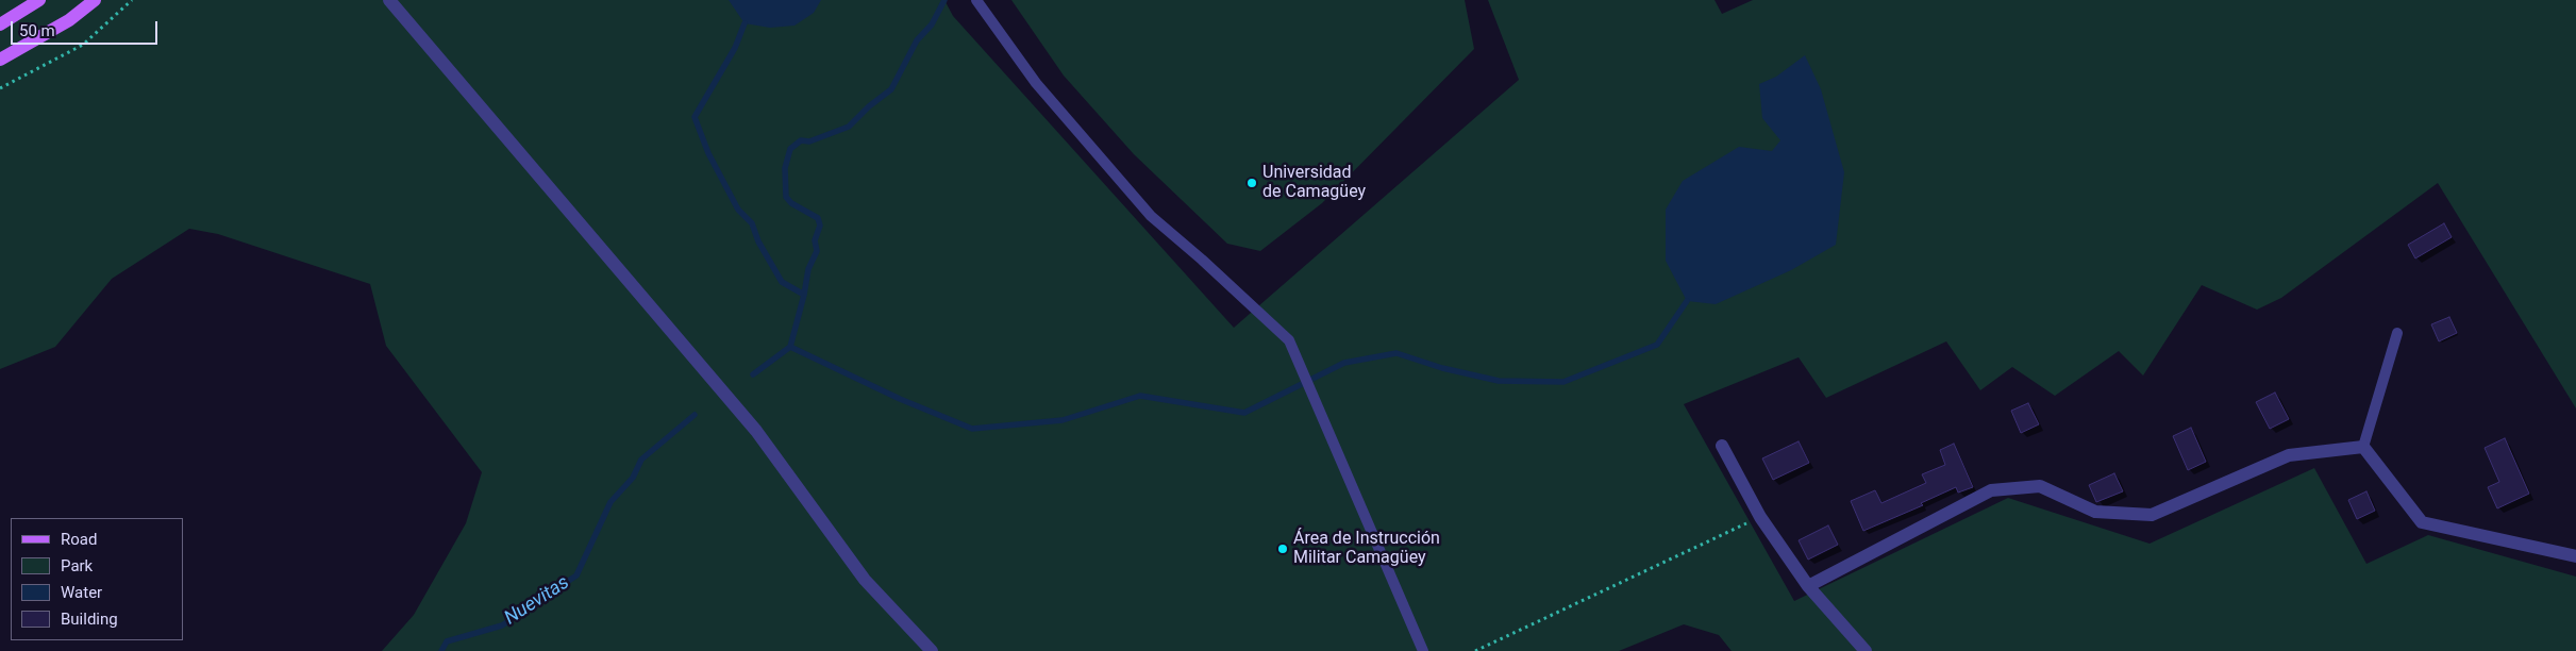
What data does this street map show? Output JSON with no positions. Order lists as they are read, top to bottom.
{
  "water": ["Nuevitas"],
  "places": ["Universidad de Camagüey", "Área de Instrucción Militar Camagüey"],
  "legend": [
    "Road",
    "Park",
    "Water",
    "Building"
  ],
  "scale_bar": "50 m"
}
